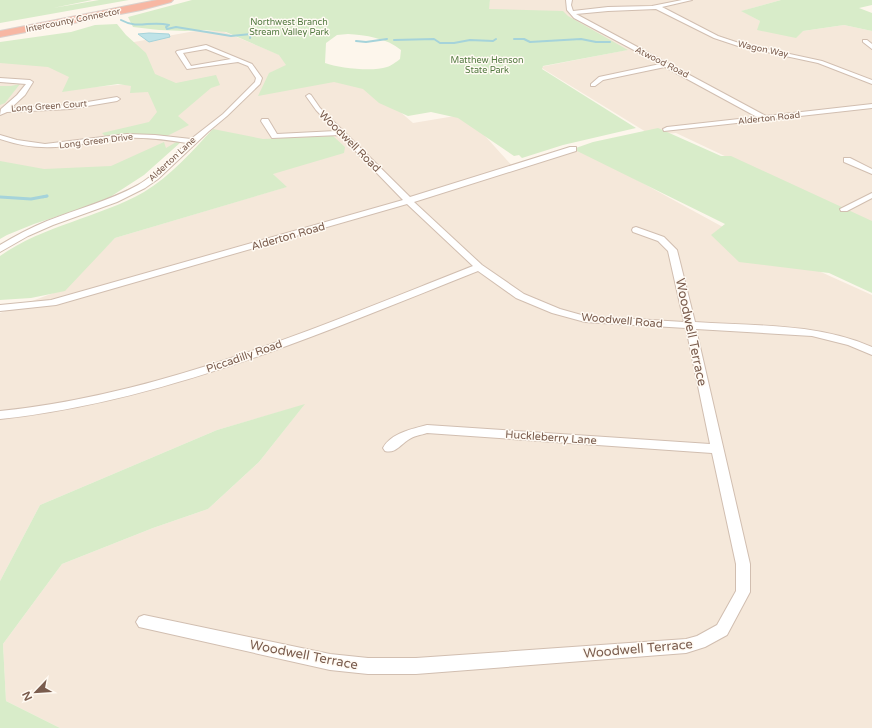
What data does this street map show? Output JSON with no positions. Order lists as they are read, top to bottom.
{
  "streets": {
    "highway": ["Intercounty Connector"],
    "street": [
      "Wagon Way",
      "Atwood Road",
      "Long Green Court",
      "Alderton Road",
      "Long Green Drive",
      "Woodwell Road",
      "Alderton Lane",
      "Woodwell Terrace",
      "Piccadilly Road",
      "Huckleberry Lane"
    ]
  },
  "crossings": [
    ["Atwood Road", "Alderton Road"],
    ["Alderton Road", "Woodwell Road"],
    ["Long Green Drive", "Alderton Lane"],
    ["Woodwell Road", "Woodwell Terrace"],
    ["Woodwell Road", "Piccadilly Road"],
    ["Woodwell Terrace", "Huckleberry Lane"]
  ],
  "parks": ["Northwest Branch Stream Valley Park", "Matthew Henson State Park"],
  "north": "bottom left"
}
